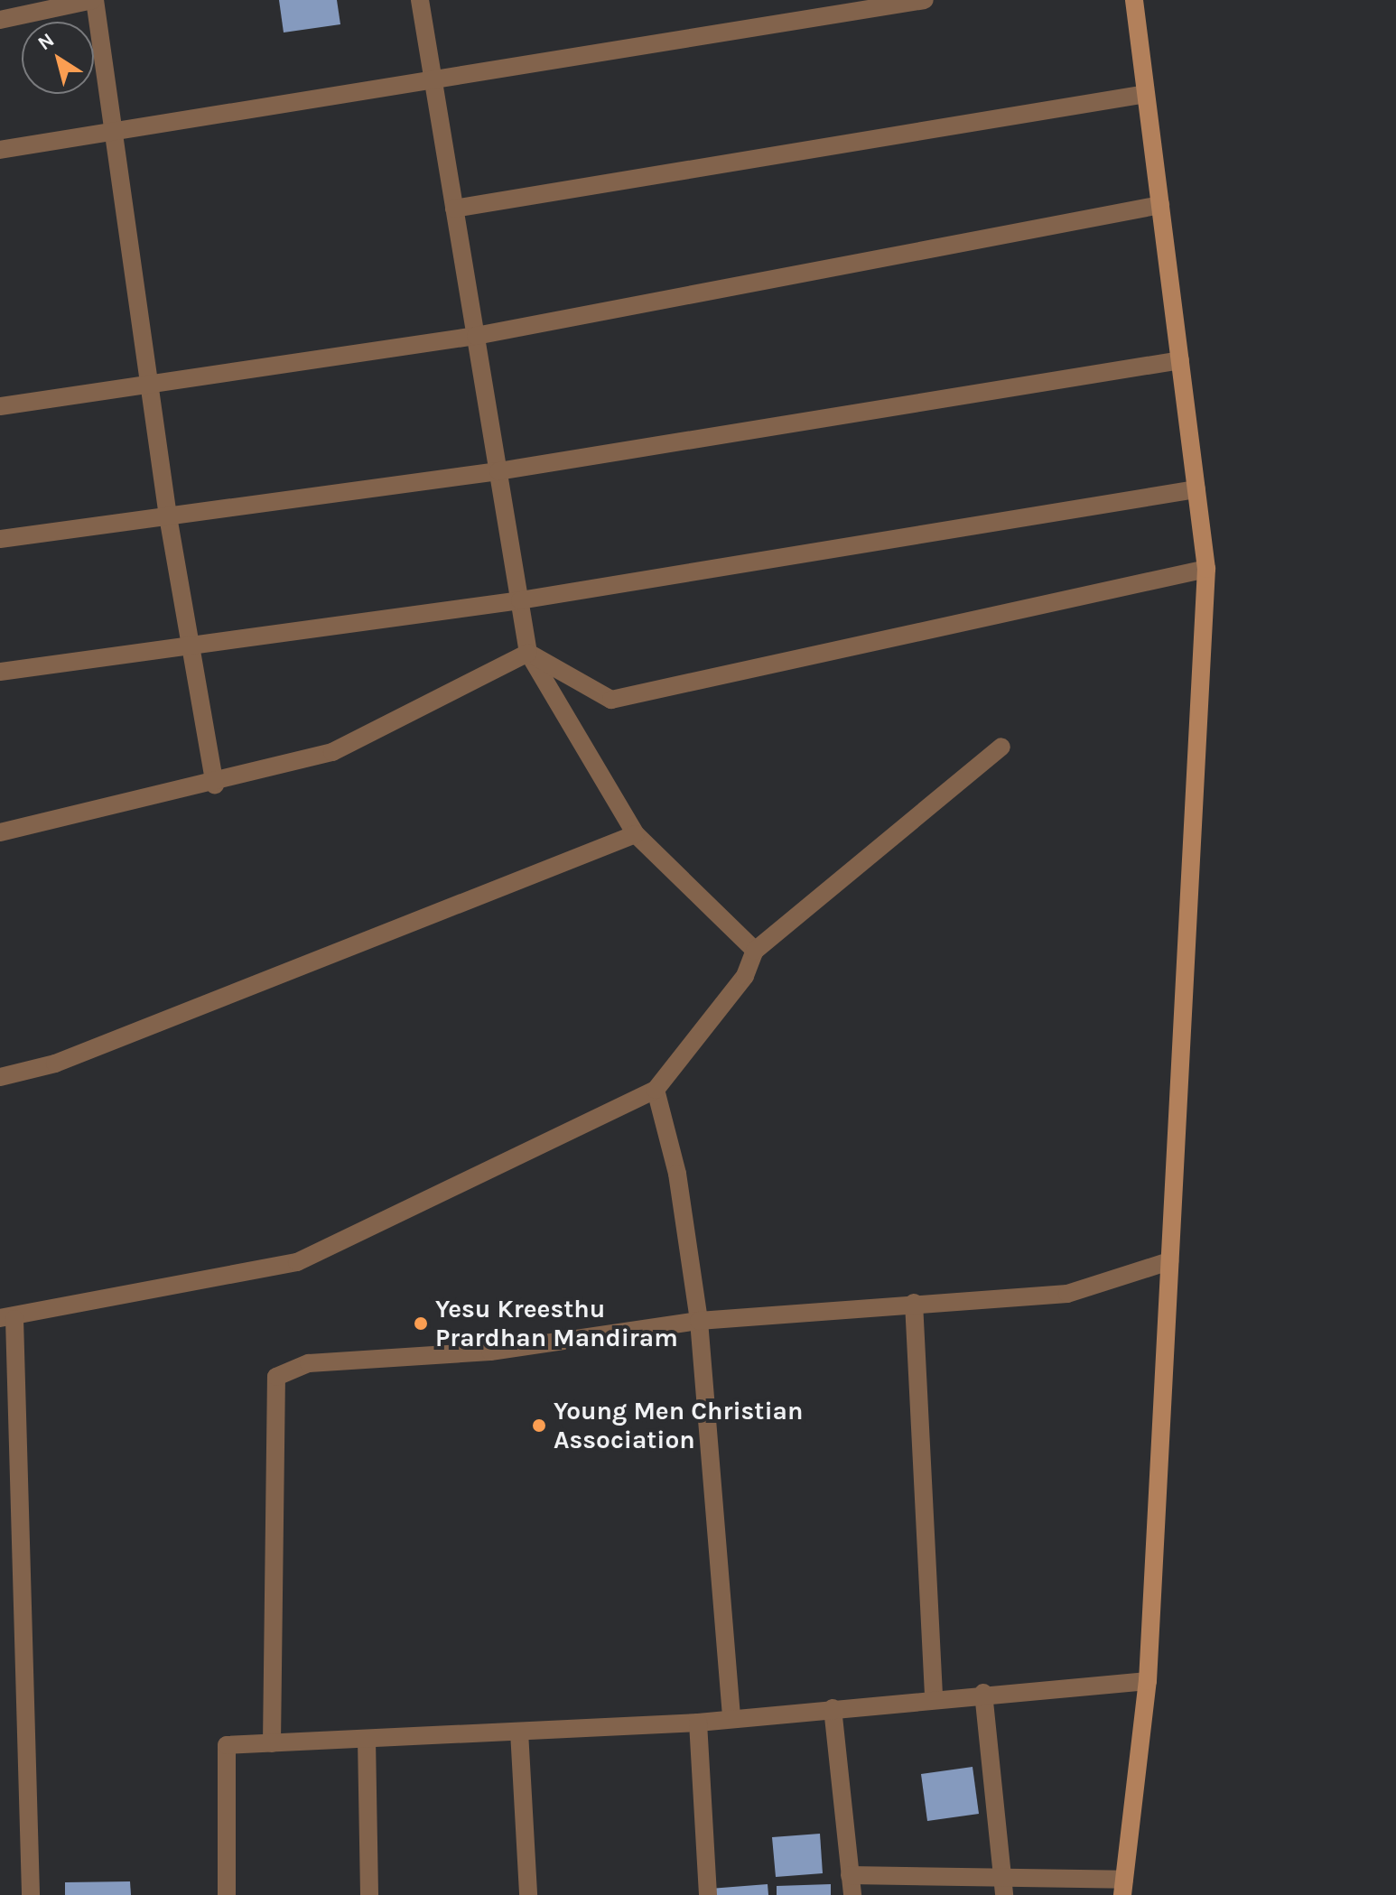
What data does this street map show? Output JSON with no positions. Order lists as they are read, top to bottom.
{
  "places": ["Yesu Kreesthu Prardhan Mandiram", "Young Men Christian Association"],
  "north": "top left"
}
